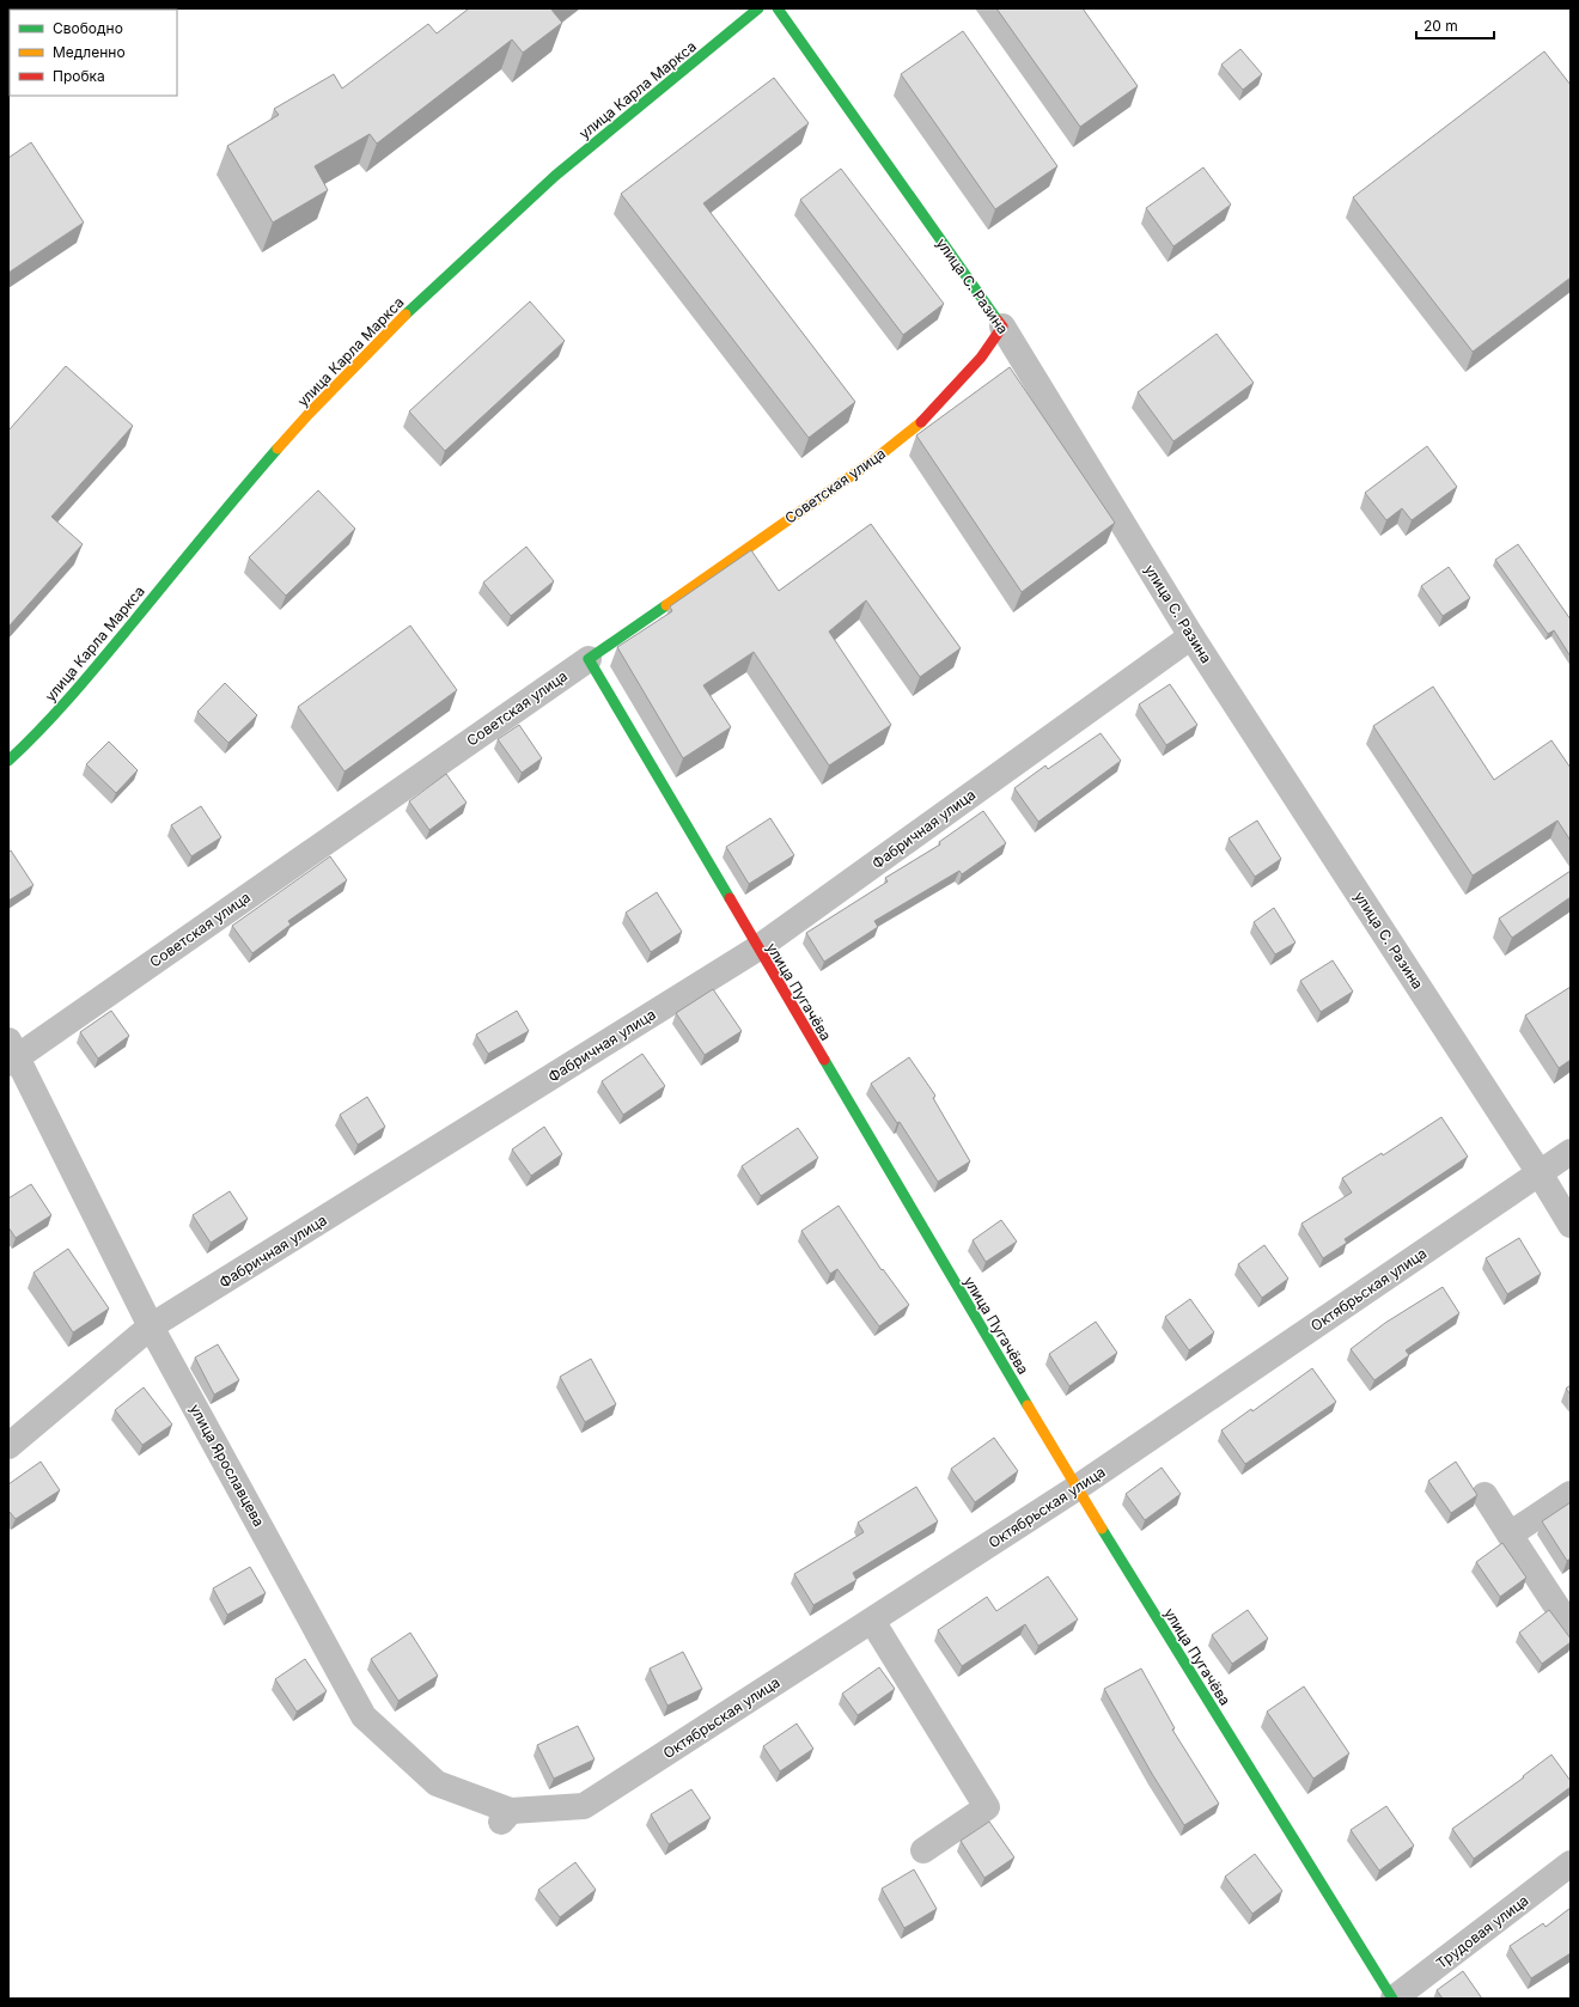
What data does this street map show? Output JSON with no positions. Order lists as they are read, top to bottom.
{
  "streets": {
    "street": [
      "улица Карла Маркса",
      "улица С. Разина",
      "Советская улица",
      "Фабричная улица",
      "улица Пугачёва",
      "Октябрьская улица",
      "улица Ярославцева",
      "Трудовая улица"
    ]
  },
  "crossings": [
    ["улица С. Разина", "Советская улица"],
    ["улица С. Разина", "Фабричная улица"],
    ["улица С. Разина", "Октябрьская улица"],
    ["Советская улица", "улица Пугачёва"],
    ["Советская улица", "улица Ярославцева"],
    ["Фабричная улица", "улица Пугачёва"],
    ["Фабричная улица", "улица Ярославцева"],
    ["улица Пугачёва", "Октябрьская улица"],
    ["улица Пугачёва", "Трудовая улица"],
    ["Октябрьская улица", "улица Ярославцева"]
  ],
  "legend": ["Свободно", "Медленно", "Пробка"],
  "scale_bar": "20 m"
}
